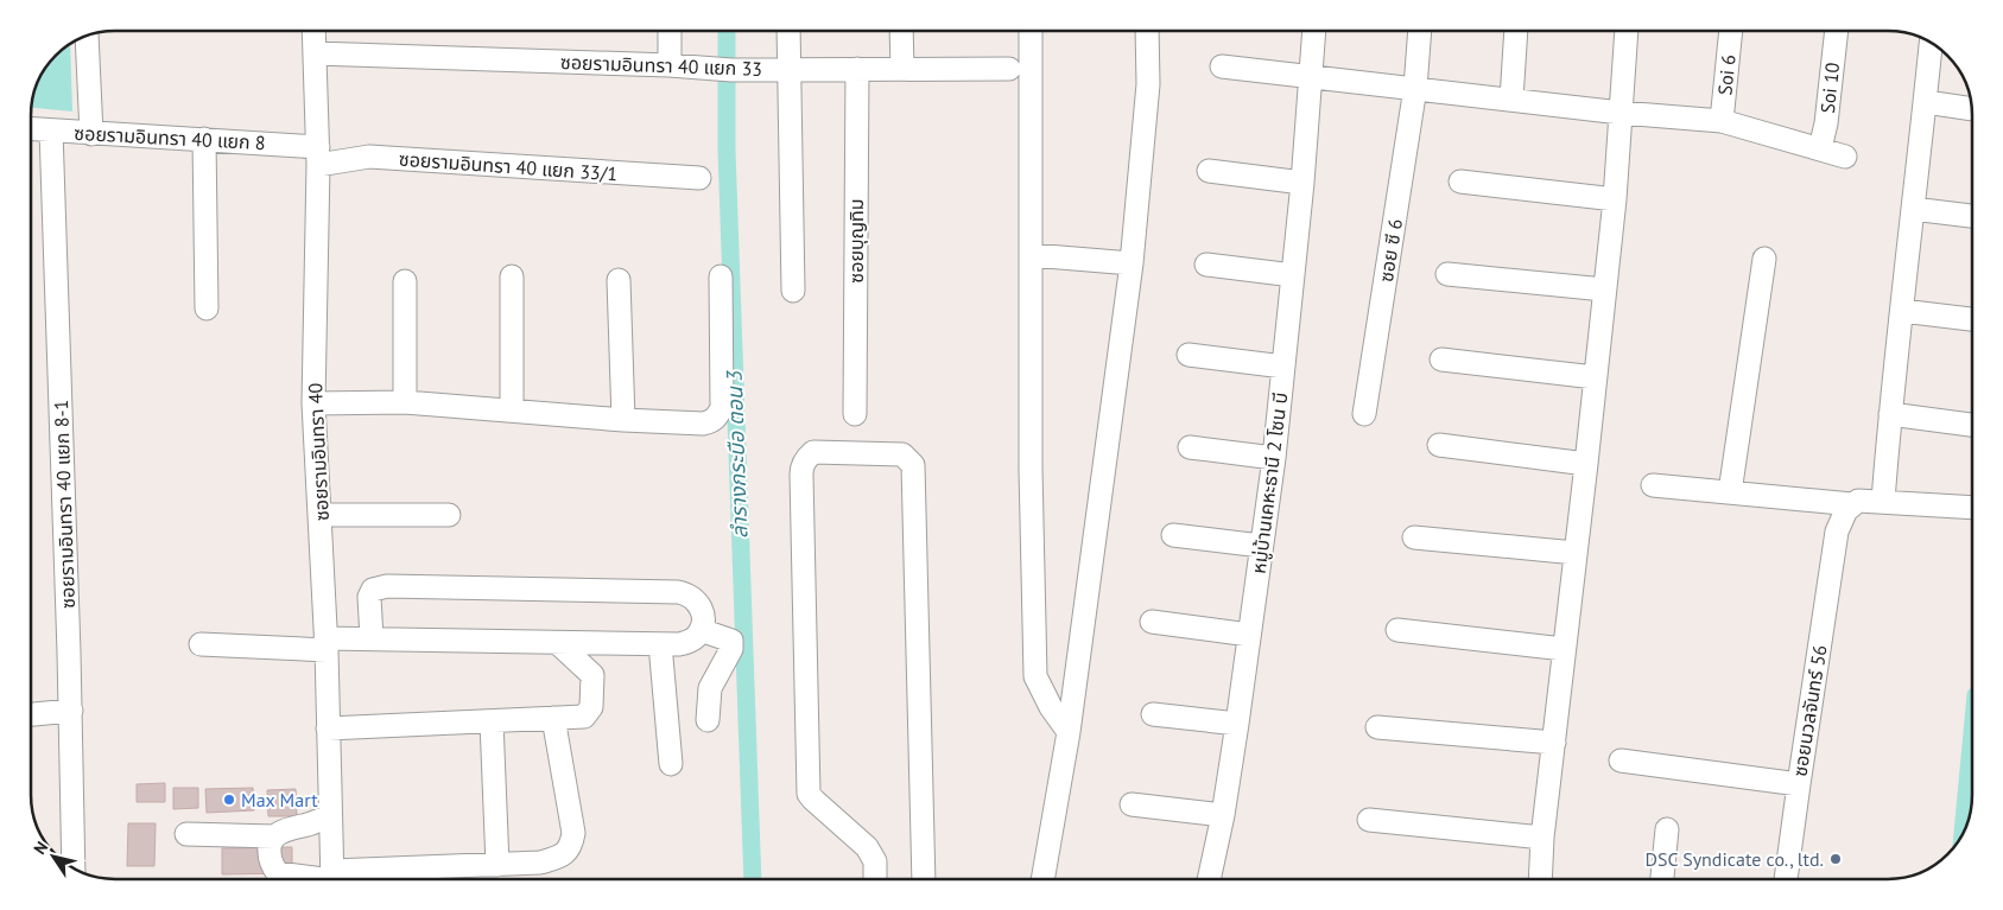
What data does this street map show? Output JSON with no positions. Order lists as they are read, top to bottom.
{
  "streets": {
    "street": [
      "ซอยรามอินทรา 40 แยก 33",
      "Soi 6",
      "Soi 10",
      "ซอยรามอินทรา 40 แยก 8",
      "ซอยรามอินทรา 40 แยก 33/1",
      "ซอยบุญทิม",
      "ซอย ซี 6",
      "ซอยรามอินทรา 40",
      "หมู่บ้านเคหะธานี 2 โซน บี",
      "ซอยรามอินทรา 40 แยก 8-1",
      "ซอยนวลจันทร์ 56"
    ]
  },
  "crossings": [
    ["ซอยรามอินทรา 40 แยก 33", "ซอยบุญทิม"],
    ["ซอยรามอินทรา 40 แยก 33", "ซอยรามอินทรา 40"],
    ["ซอยรามอินทรา 40 แยก 8", "ซอยรามอินทรา 40 แยก 33/1"],
    ["ซอยรามอินทรา 40 แยก 8", "ซอยรามอินทรา 40"],
    ["ซอยรามอินทรา 40 แยก 8", "ซอยรามอินทรา 40 แยก 8-1"],
    ["ซอยรามอินทรา 40 แยก 33/1", "ซอยรามอินทรา 40"]
  ],
  "water": ["ลำรางกระบือ ตอน 3"],
  "places": ["Max Mart", "DSC Syndicate co., ltd."],
  "north": "top left"
}
